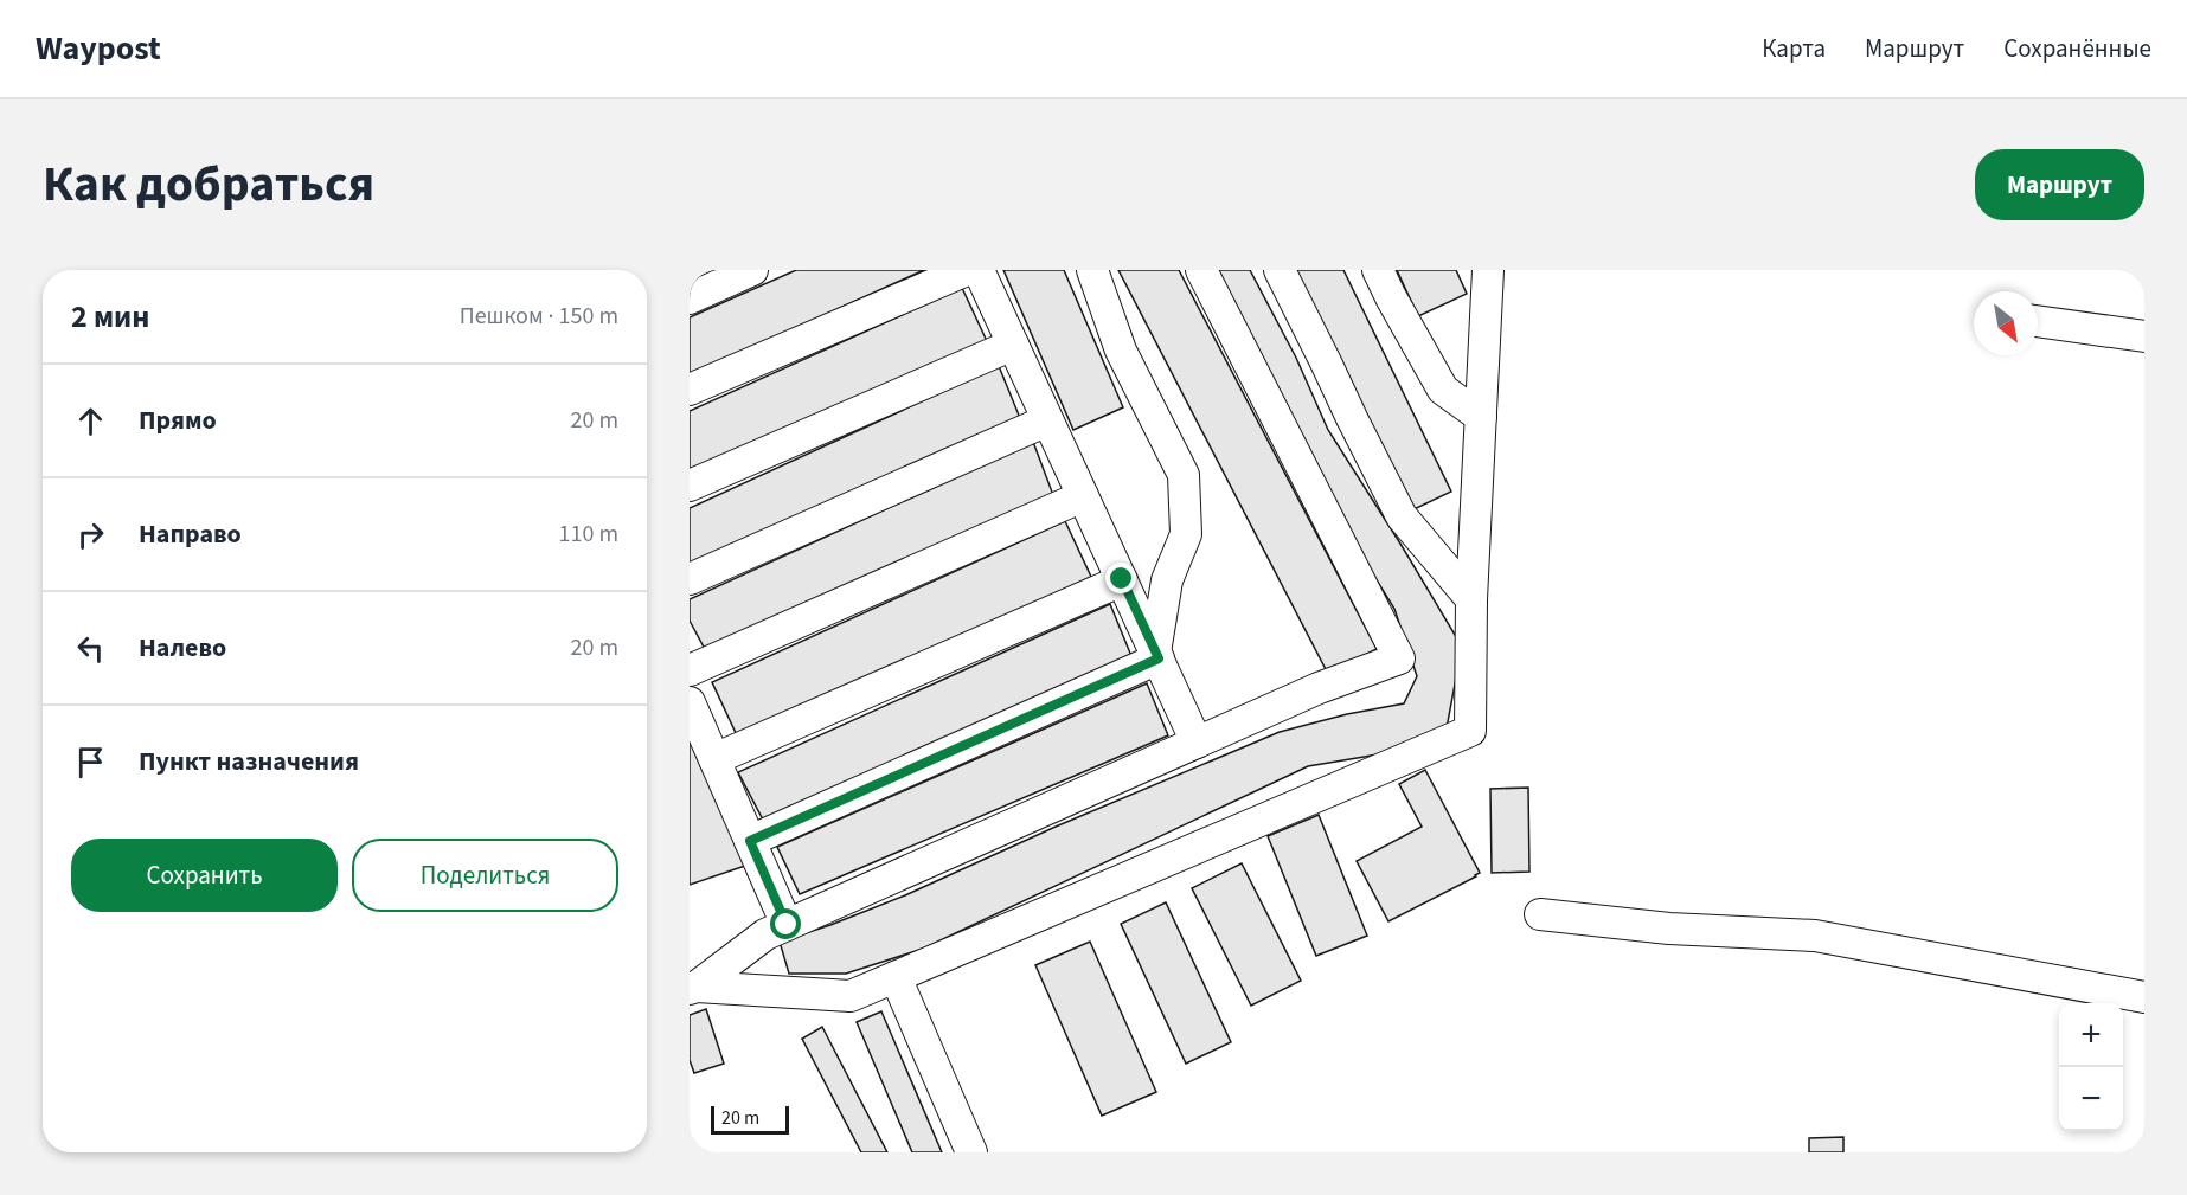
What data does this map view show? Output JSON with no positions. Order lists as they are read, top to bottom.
{
  "scale_bar": "20 m",
  "north": "bottom right",
  "page": {
    "header": "Waypost",
    "nav": ["Карта", "Маршрут", "Сохранённые"],
    "title": "Как добраться",
    "buttons": [
      "Маршрут",
      ["Сохранить", "Поделиться"]
    ],
    "heading": ["2 мин", "Пешком · 150 m"],
    "list": [
      ["Прямо", "20 m"],
      ["Направо", "110 m"],
      ["Налево", "20 m"],
      "Пункт назначения"
    ],
    "map_buttons": ["+", "−"],
    "scale": "20 m"
  }
}
